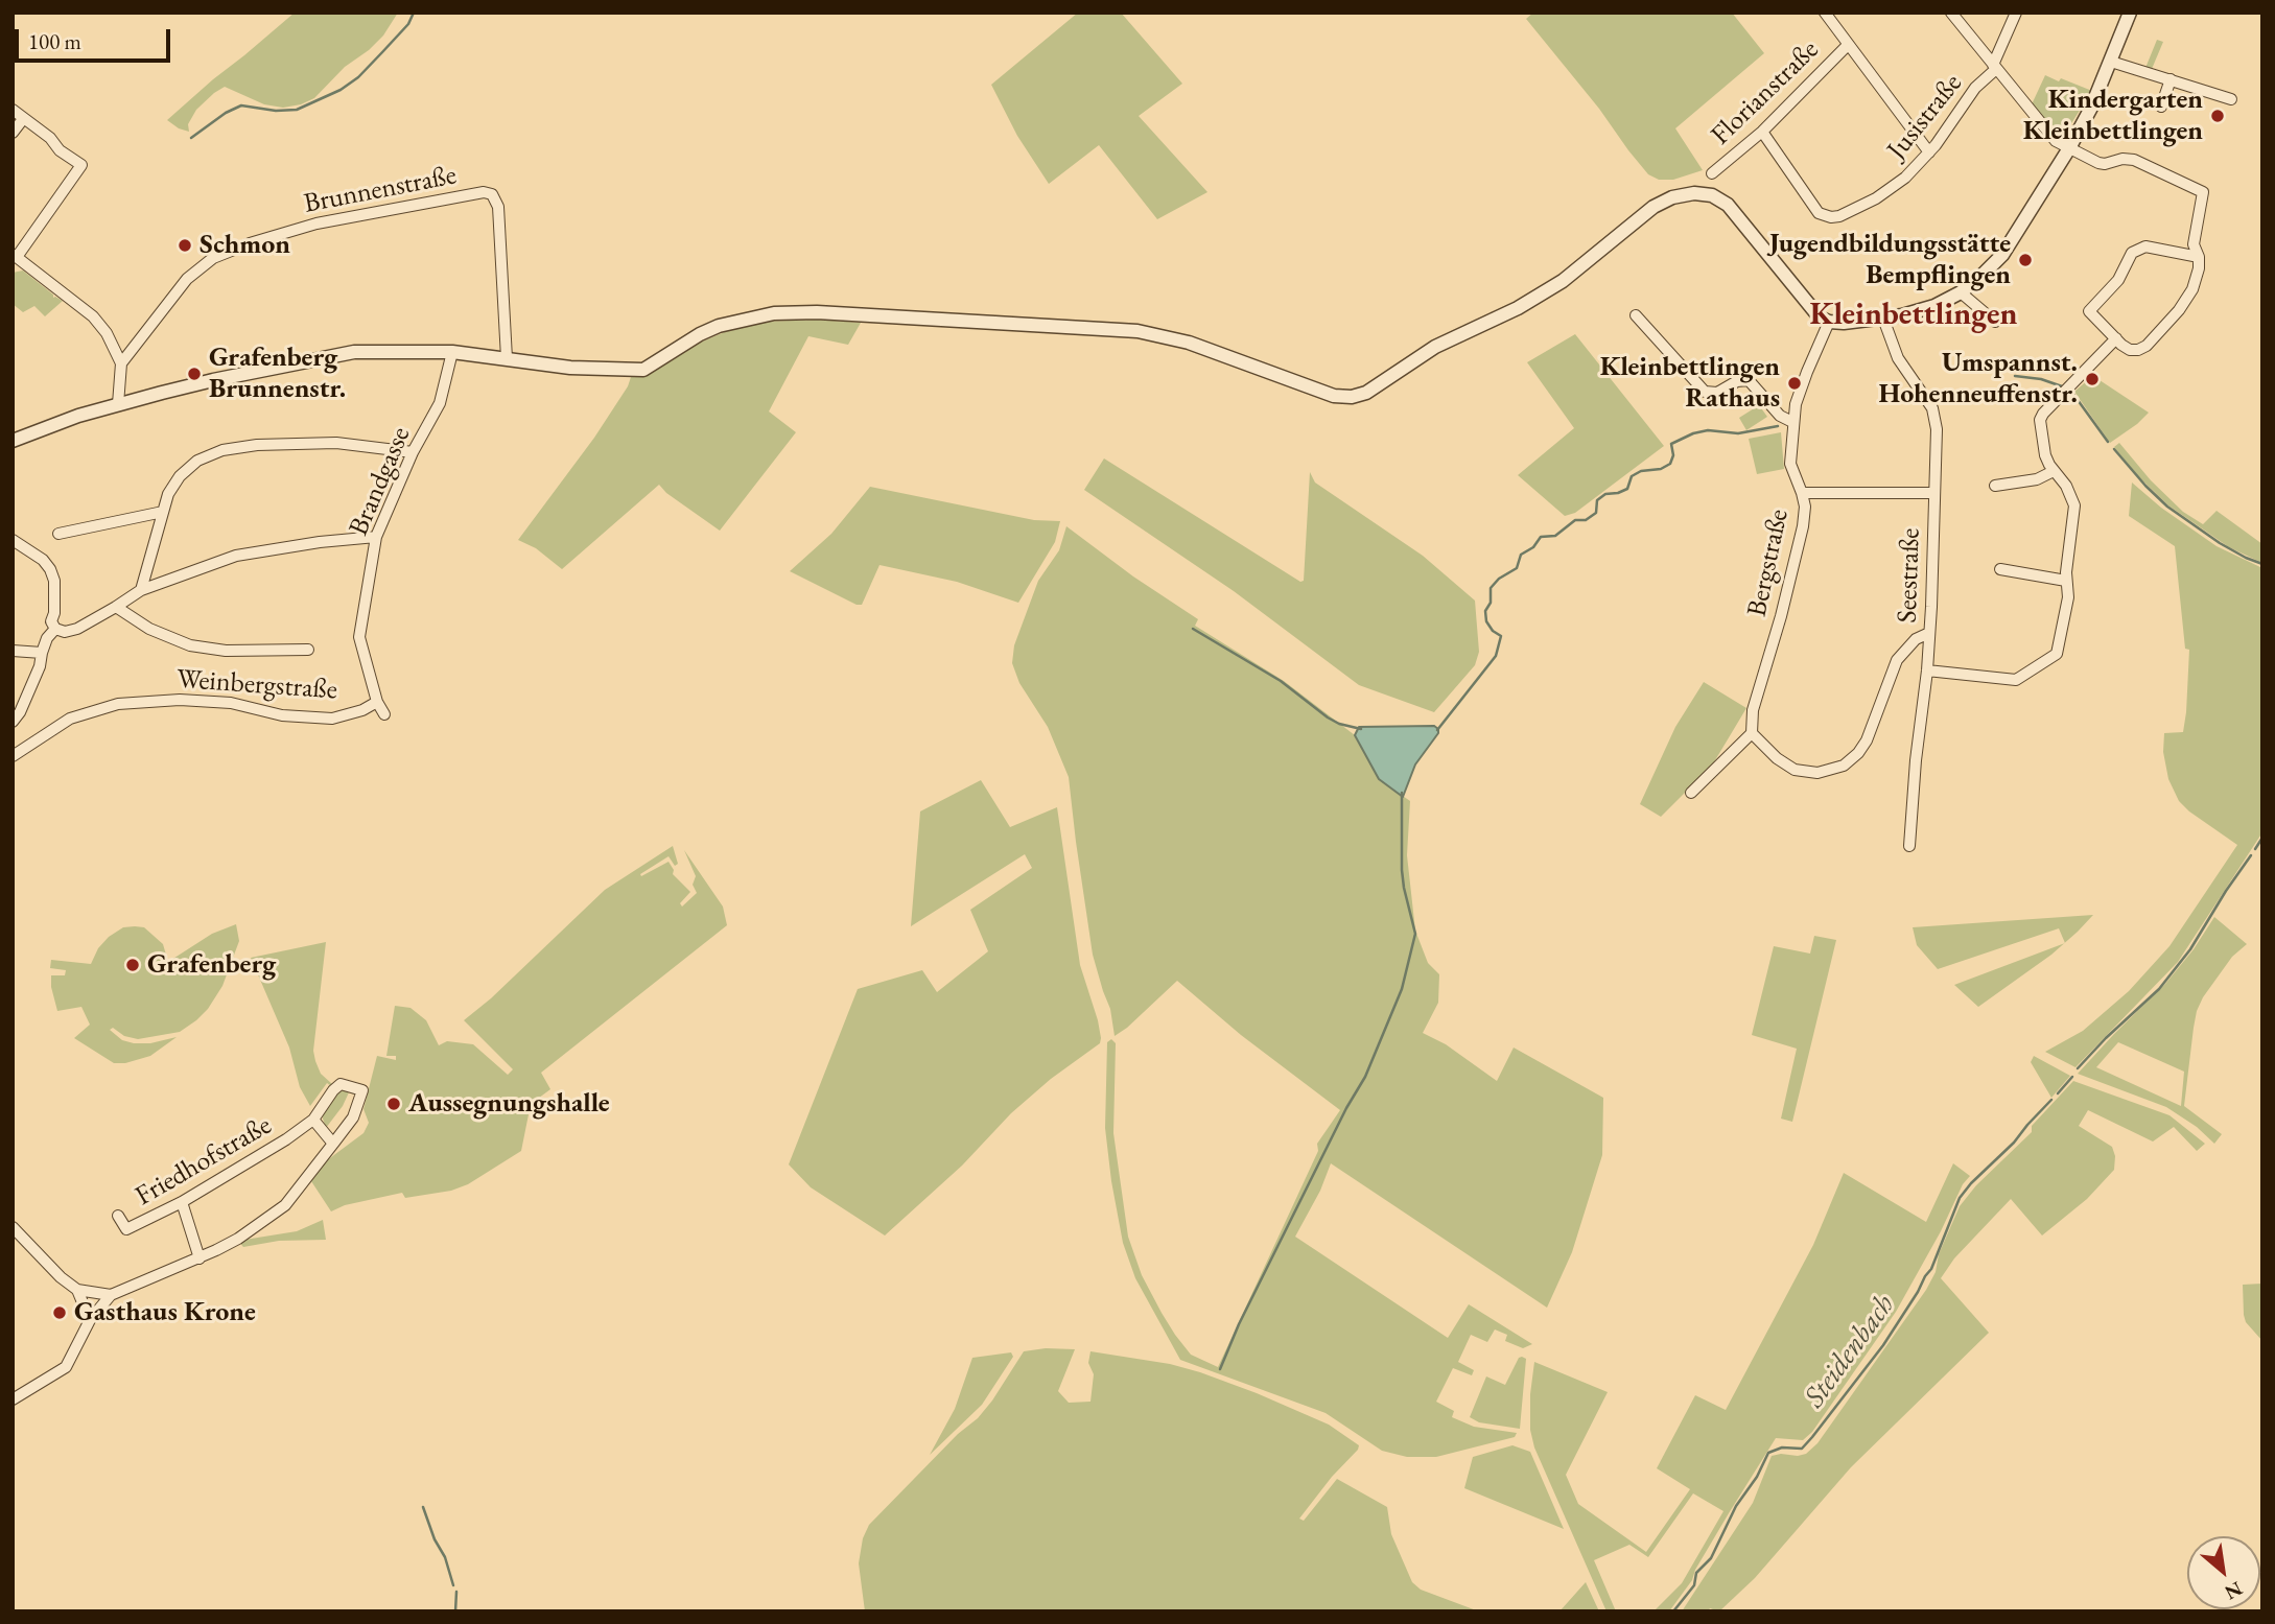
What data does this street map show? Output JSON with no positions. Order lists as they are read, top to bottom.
{
  "streets": {
    "street": [
      "Florianstraße",
      "Jusistraße",
      "Brunnenstraße",
      "Brandgasse",
      "Bergstraße",
      "Seestraße",
      "Weinbergstraße",
      "Friedhofstraße"
    ]
  },
  "crossings": [
    ["Florianstraße", "Jusistraße"],
    ["Brandgasse", "Weinbergstraße"]
  ],
  "districts": ["Kleinbettlingen"],
  "water": ["Steidenbach"],
  "places": [
    "Kindergarten Kleinbettlingen",
    "Schmon",
    "Jugendbildungsstätte Bempflingen",
    "Grafenberg Brunnenstr.",
    "Umspannst. Hohenneuffenstr.",
    "Kleinbettlingen Rathaus",
    "Grafenberg",
    "Aussegnungshalle",
    "Gasthaus Krone"
  ],
  "scale_bar": "100 m",
  "north": "bottom right"
}
